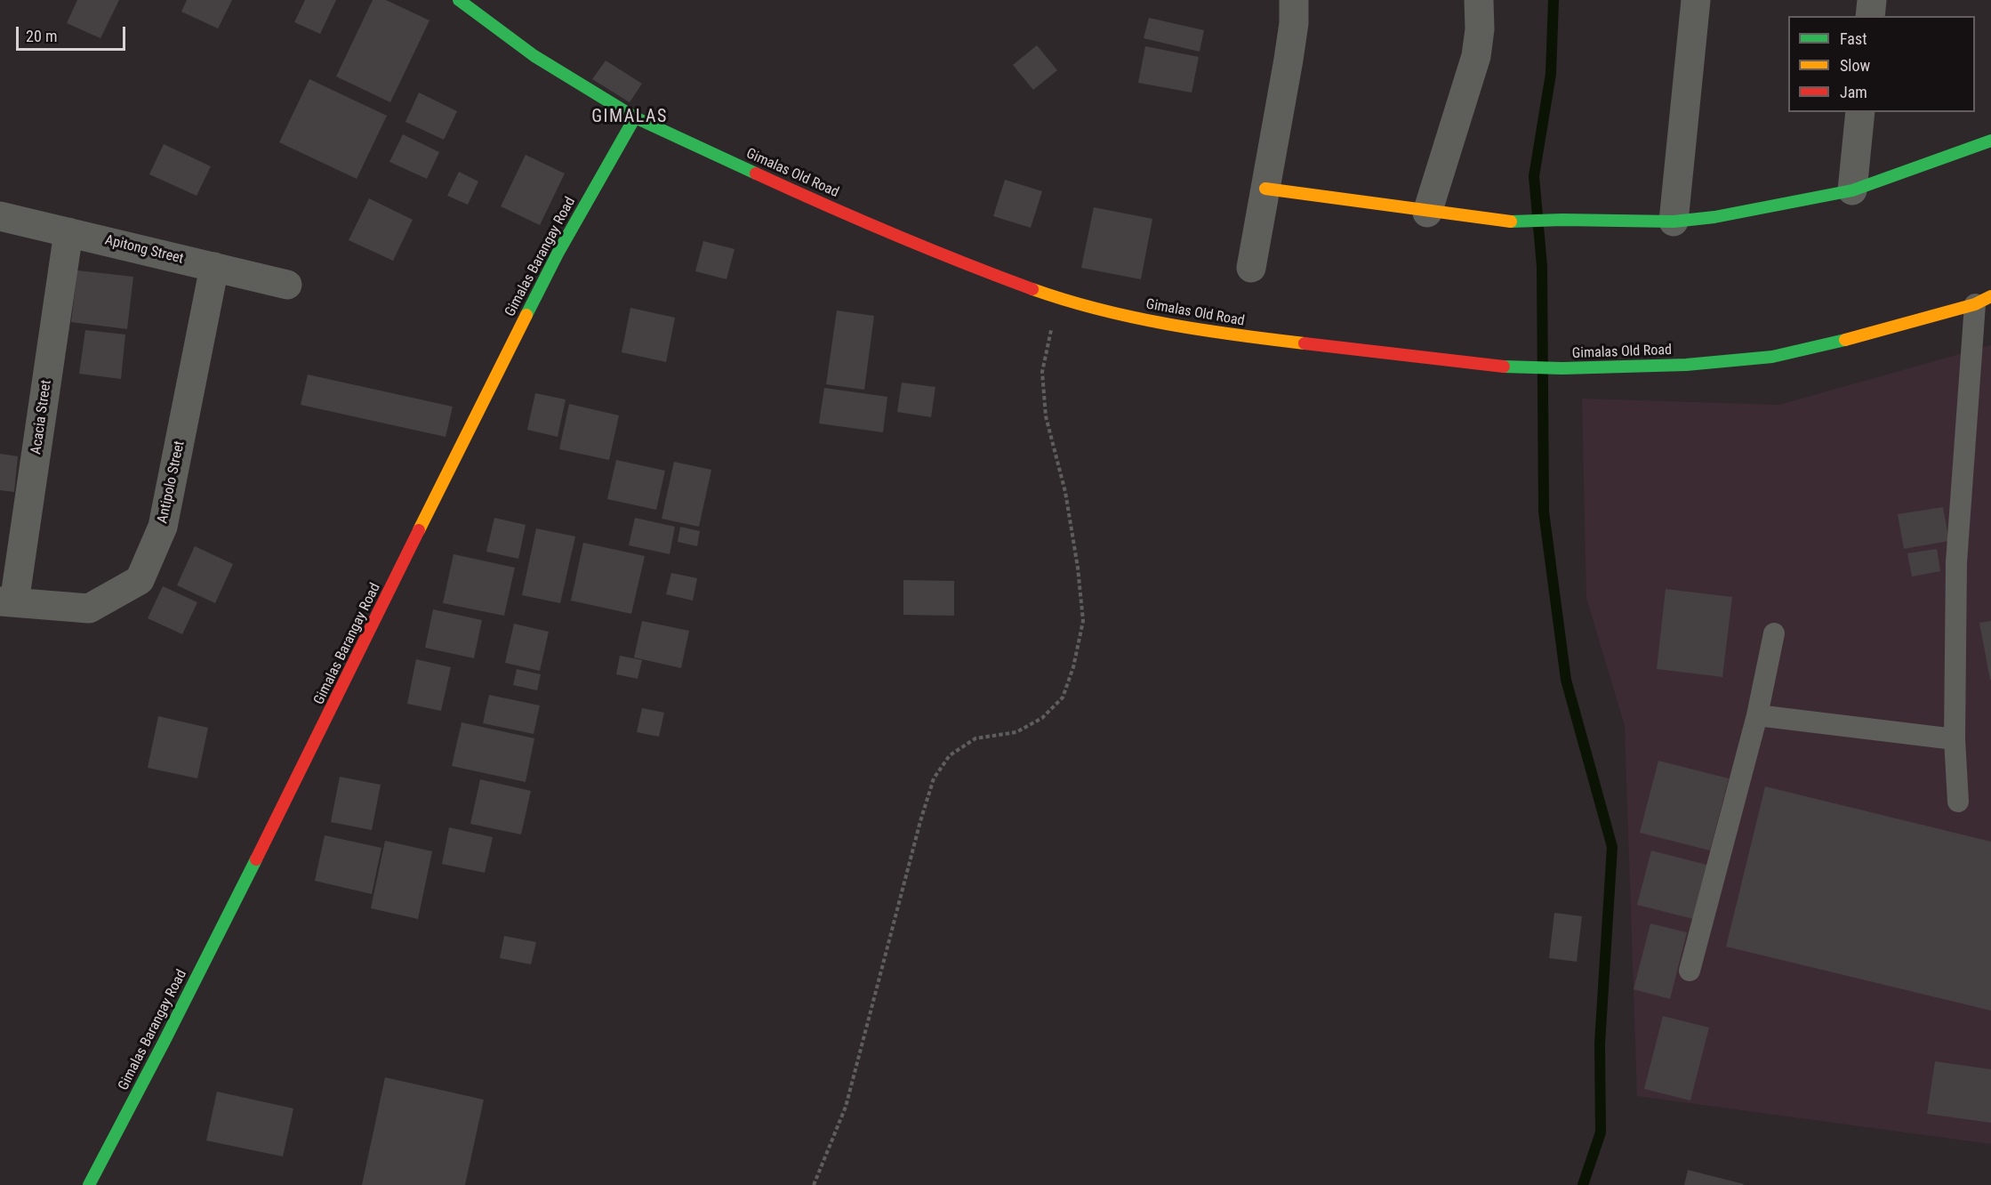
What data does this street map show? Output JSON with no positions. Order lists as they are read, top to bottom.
{
  "streets": {
    "street": [
      "Gimalas Old Road",
      "Apitong Street",
      "Gimalas Barangay Road",
      "Acacia Street",
      "Antipolo Street"
    ]
  },
  "crossings": [
    ["Gimalas Old Road", "Gimalas Barangay Road"],
    ["Apitong Street", "Acacia Street"],
    ["Apitong Street", "Antipolo Street"],
    ["Acacia Street", "Antipolo Street"]
  ],
  "districts": ["GIMALAS"],
  "legend": ["Fast", "Slow", "Jam"],
  "scale_bar": "20 m"
}
